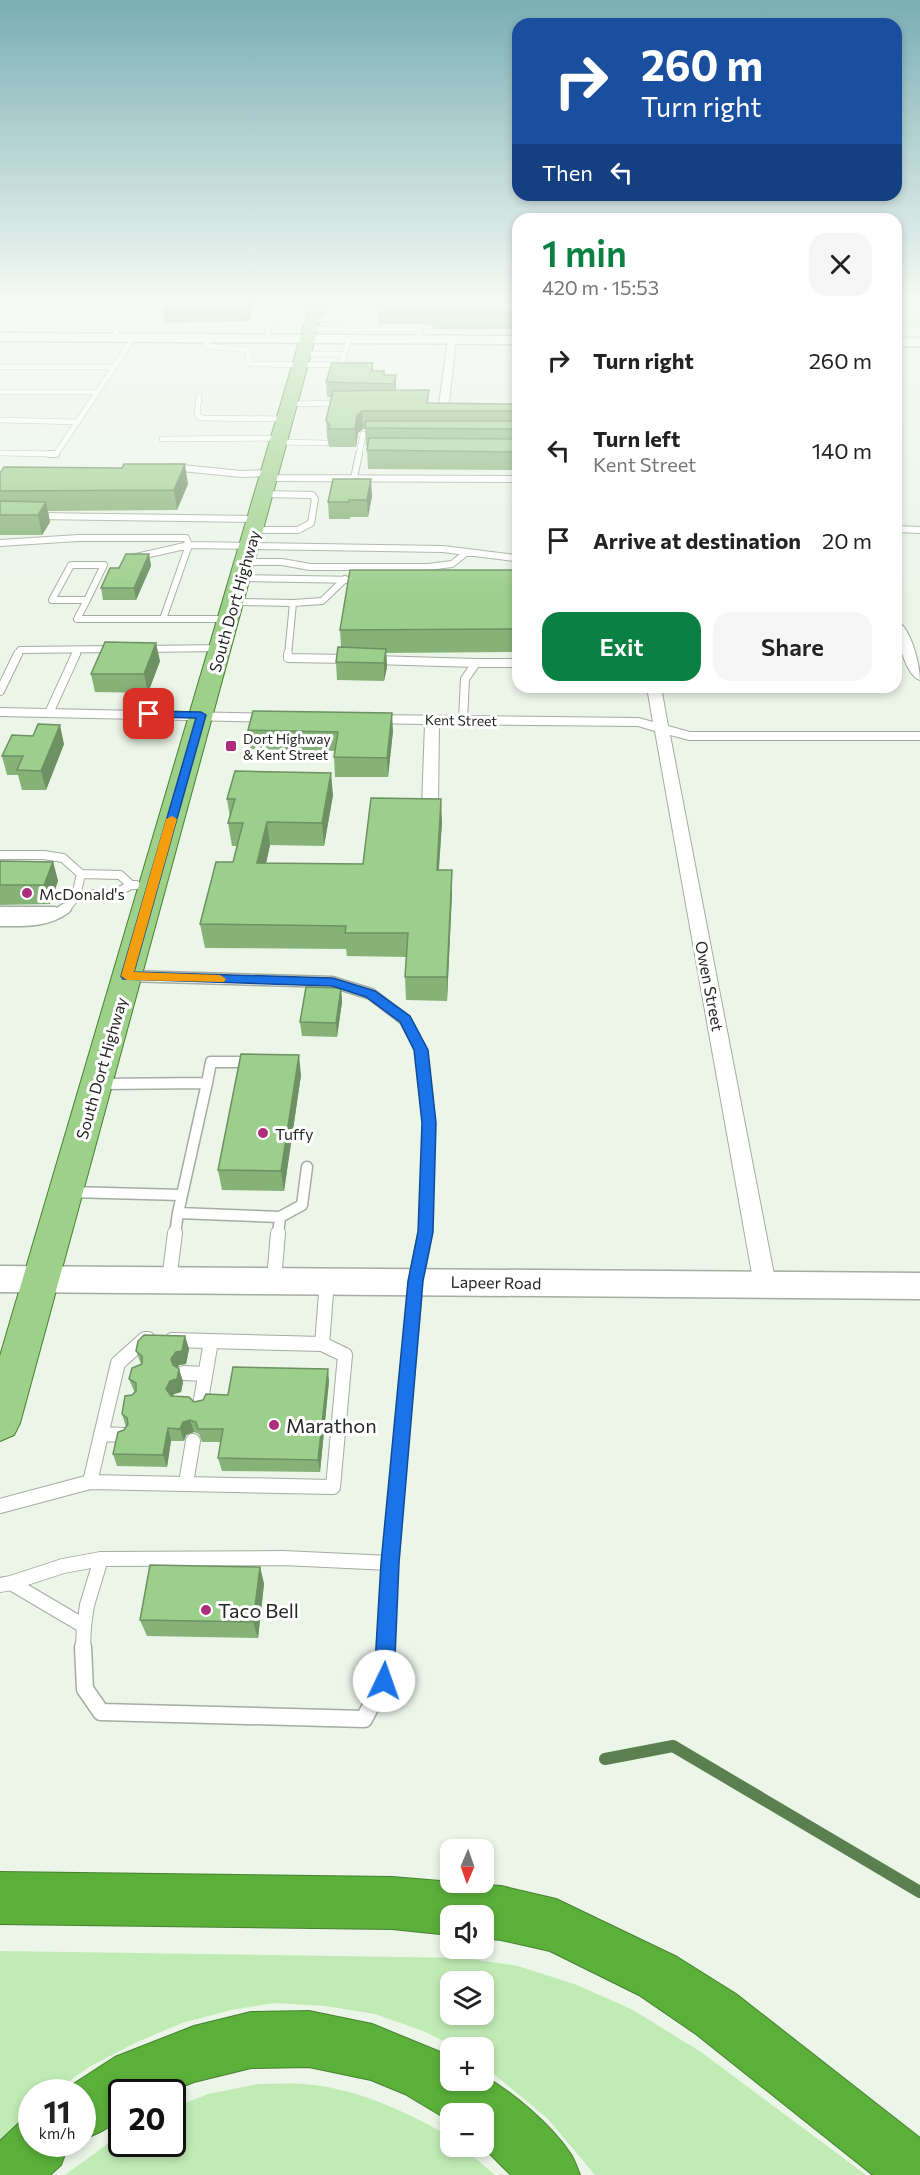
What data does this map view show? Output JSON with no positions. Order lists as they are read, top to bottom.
{
  "streets": {
    "main road": ["South Dort Highway"],
    "street": ["Kent Street", "Owen Street", "Lapeer Road"]
  },
  "crossings": [
    ["South Dort Highway", "Lapeer Road"],
    ["Kent Street", "Owen Street"],
    ["Owen Street", "Lapeer Road"]
  ],
  "places": {
    "transit": ["Dort Highway & Kent Street"],
    "other": [
      "McDonald's",
      "Tuffy",
      "Marathon",
      "Taco Bell"
    ]
  },
  "north": "bottom",
  "page": {
    "turn": ["260 m", "Turn right"],
    "then": "Then",
    "heading": ["1 min", "420 m · 15:53"],
    "list": [
      {
        "name": "Turn right",
        "value": "260 m"
      },
      {
        "name": "Turn left",
        "note": "Kent Street",
        "value": "140 m"
      },
      {
        "name": "Arrive at destination",
        "value": "20 m"
      }
    ],
    "buttons": ["Exit", "Share"],
    "map_buttons": ["+", "−"],
    "speed": "11 km/h",
    "limit": "20"
  }
}
